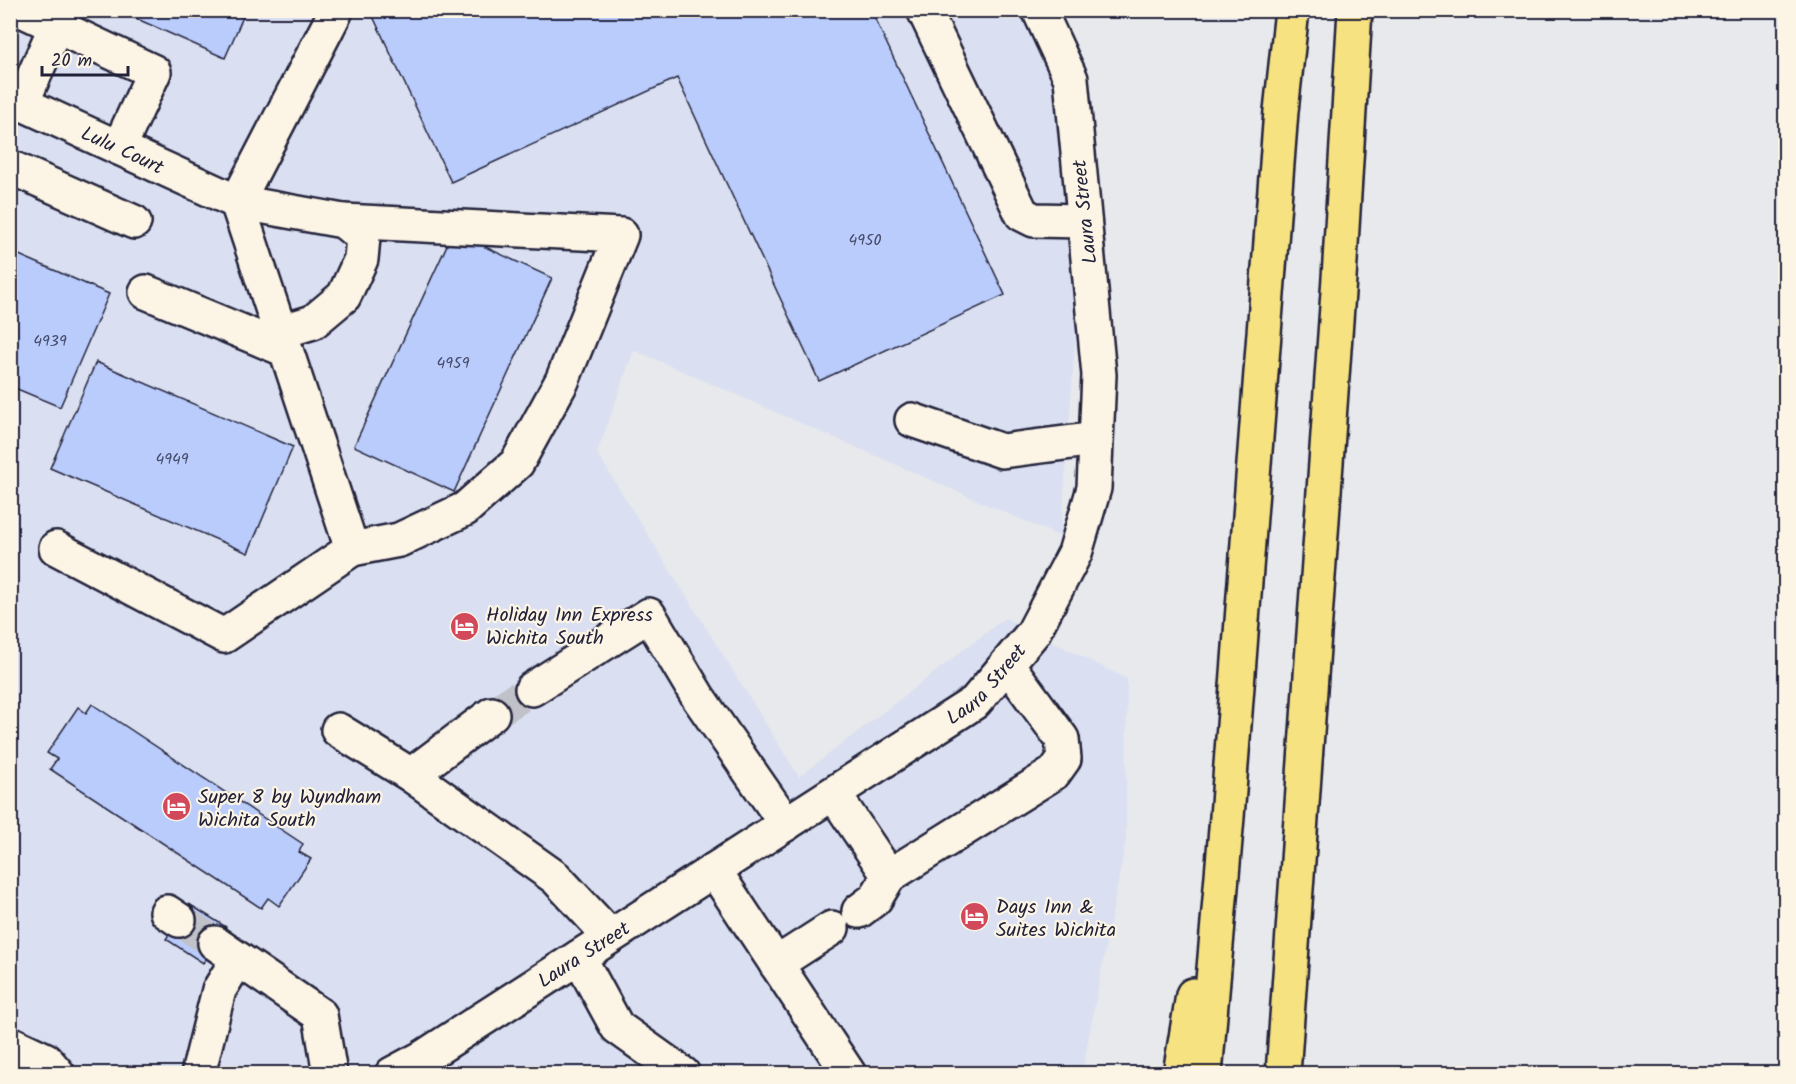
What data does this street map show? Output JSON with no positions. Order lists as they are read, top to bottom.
{
  "streets": {
    "street": ["Lulu Court", "Laura Street"]
  },
  "places": {
    "hotel": ["Holiday Inn Express Wichita South", "Super 8 by Wyndham Wichita South", "Days Inn & Suites Wichita"]
  },
  "house_numbers": [
    "4950",
    "4939",
    "4959",
    "4949"
  ],
  "scale_bar": "20 m"
}
